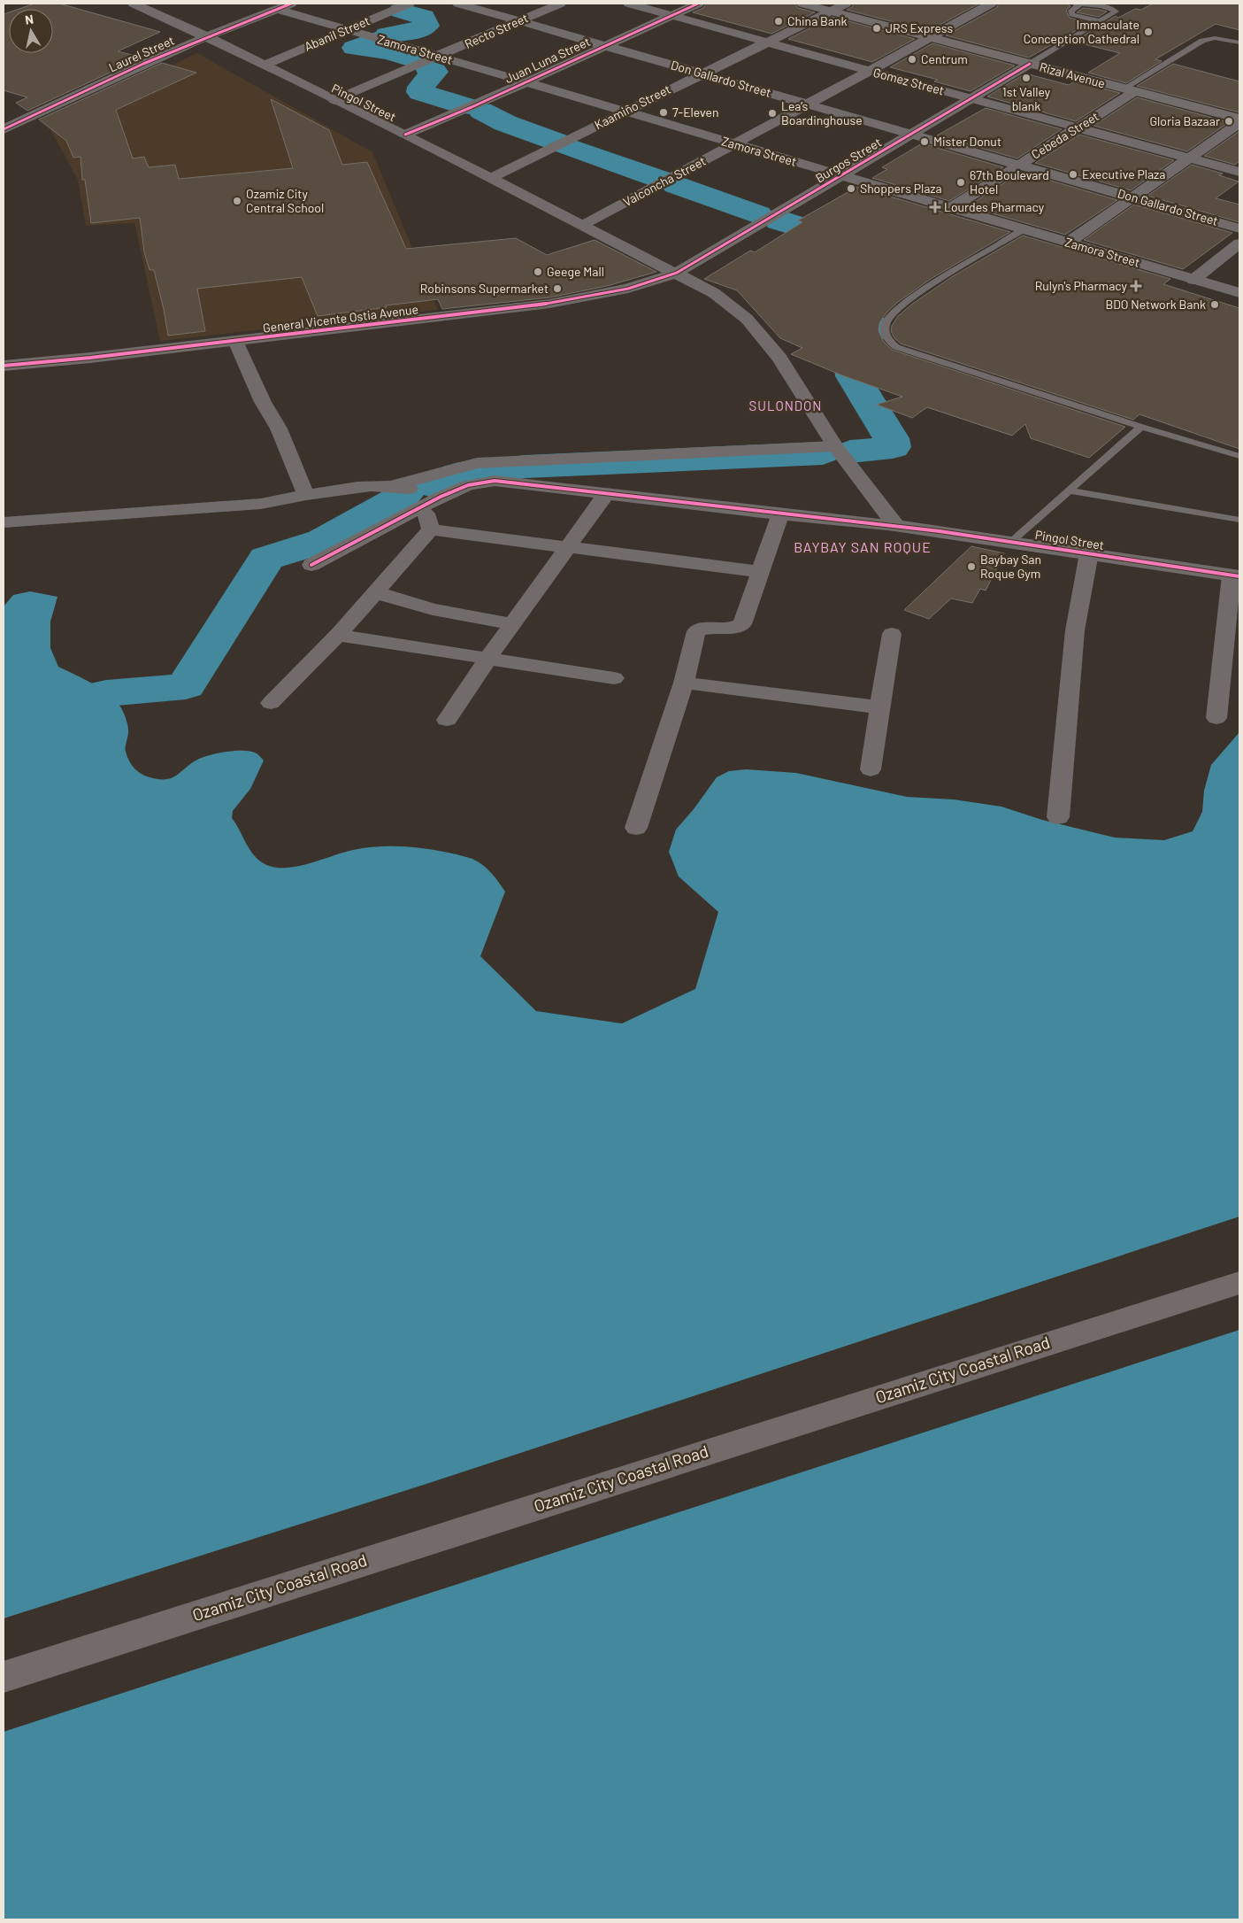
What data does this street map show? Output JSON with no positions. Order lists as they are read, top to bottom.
{
  "streets": {
    "main road": ["Rizal Avenue", "Ozamiz City Coastal Road"],
    "street": [
      "Recto Street",
      "Abanil Street",
      "Zamora Street",
      "Laurel Street",
      "Juan Luna Street",
      "Don Gallardo Street",
      "Gomez Street",
      "Pingol Street",
      "Kaamiño Street",
      "Cebeda Street",
      "Burgos Street",
      "Valconcha Street",
      "General Vicente Ostia Avenue"
    ]
  },
  "crossings": [
    ["Recto Street", "Zamora Street"],
    ["Recto Street", "Don Gallardo Street"],
    ["Recto Street", "Pingol Street"],
    ["Abanil Street", "Zamora Street"],
    ["Abanil Street", "Pingol Street"],
    ["Zamora Street", "Laurel Street"],
    ["Zamora Street", "Juan Luna Street"],
    ["Zamora Street", "Kaamiño Street"],
    ["Zamora Street", "Cebeda Street"],
    ["Zamora Street", "Burgos Street"],
    ["Zamora Street", "Valconcha Street"],
    ["Laurel Street", "Pingol Street"],
    ["Juan Luna Street", "Don Gallardo Street"],
    ["Juan Luna Street", "Gomez Street"],
    ["Juan Luna Street", "Pingol Street"],
    ["Rizal Avenue", "Kaamiño Street"],
    ["Rizal Avenue", "Cebeda Street"],
    ["Rizal Avenue", "Burgos Street"],
    ["Rizal Avenue", "Valconcha Street"],
    ["Don Gallardo Street", "Kaamiño Street"],
    ["Don Gallardo Street", "Cebeda Street"],
    ["Don Gallardo Street", "Burgos Street"],
    ["Don Gallardo Street", "Valconcha Street"],
    ["Gomez Street", "Kaamiño Street"],
    ["Gomez Street", "Cebeda Street"],
    ["Gomez Street", "Burgos Street"],
    ["Gomez Street", "Valconcha Street"],
    ["Pingol Street", "Kaamiño Street"],
    ["Pingol Street", "Burgos Street"],
    ["Pingol Street", "Valconcha Street"],
    ["Pingol Street", "General Vicente Ostia Avenue"],
    ["Burgos Street", "General Vicente Ostia Avenue"]
  ],
  "districts": ["SULONDON", "BAYBAY SAN ROQUE"],
  "places": {
    "other": [
      "China Bank",
      "JRS Express",
      "Immaculate Conception Cathedral",
      "Centrum",
      "1st Valley blank",
      "7-Eleven",
      "Lea’s Boardinghouse",
      "Gloria Bazaar",
      "Mister Donut",
      "Executive Plaza",
      "67th Boulevard Hotel",
      "Shoppers Plaza",
      "Ozamiz City Central School",
      "Geege Mall",
      "Robinsons Supermarket",
      "BDO Network Bank",
      "Baybay San Roque Gym"
    ],
    "health": ["Lourdes Pharmacy", "Rulyn's Pharmacy"]
  },
  "north": "top"
}
